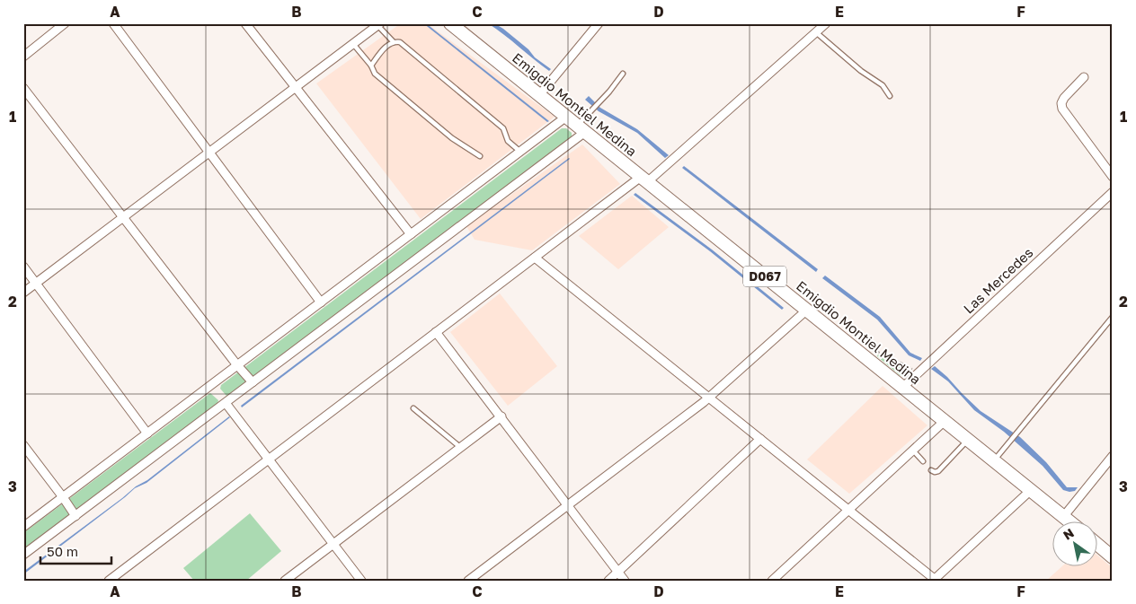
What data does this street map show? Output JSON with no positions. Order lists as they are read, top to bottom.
{
  "streets": {
    "main road": ["Emigdio Montiel Medina", "D067"],
    "street": ["Las Mercedes"]
  },
  "crossings": [
    ["Emigdio Montiel Medina", "Las Mercedes"]
  ],
  "scale_bar": "50 m",
  "north": "top left",
  "grid": {
    "columns": [
      "A",
      "B",
      "C",
      "D",
      "E",
      "F"
    ],
    "rows": ["1", "2", "3"]
  }
}
